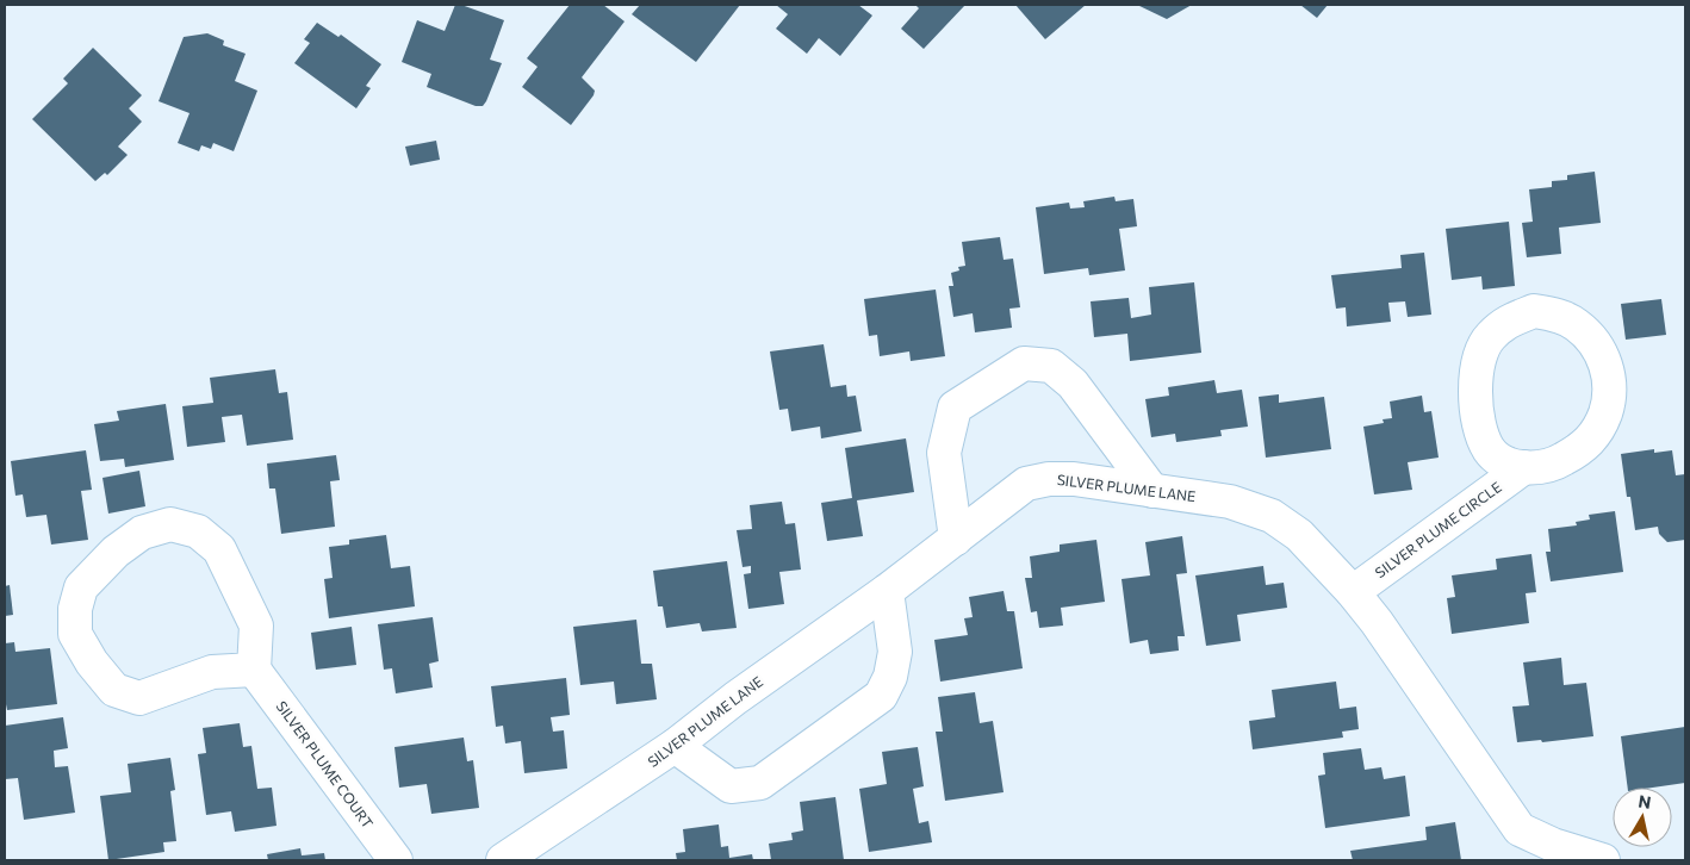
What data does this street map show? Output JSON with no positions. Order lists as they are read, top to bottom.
{
  "streets": {
    "street": ["SILVER PLUME LANE", "SILVER PLUME CIRCLE", "SILVER PLUME COURT"]
  },
  "crossings": [
    ["SILVER PLUME LANE", "SILVER PLUME CIRCLE"]
  ],
  "north": "top"
}
